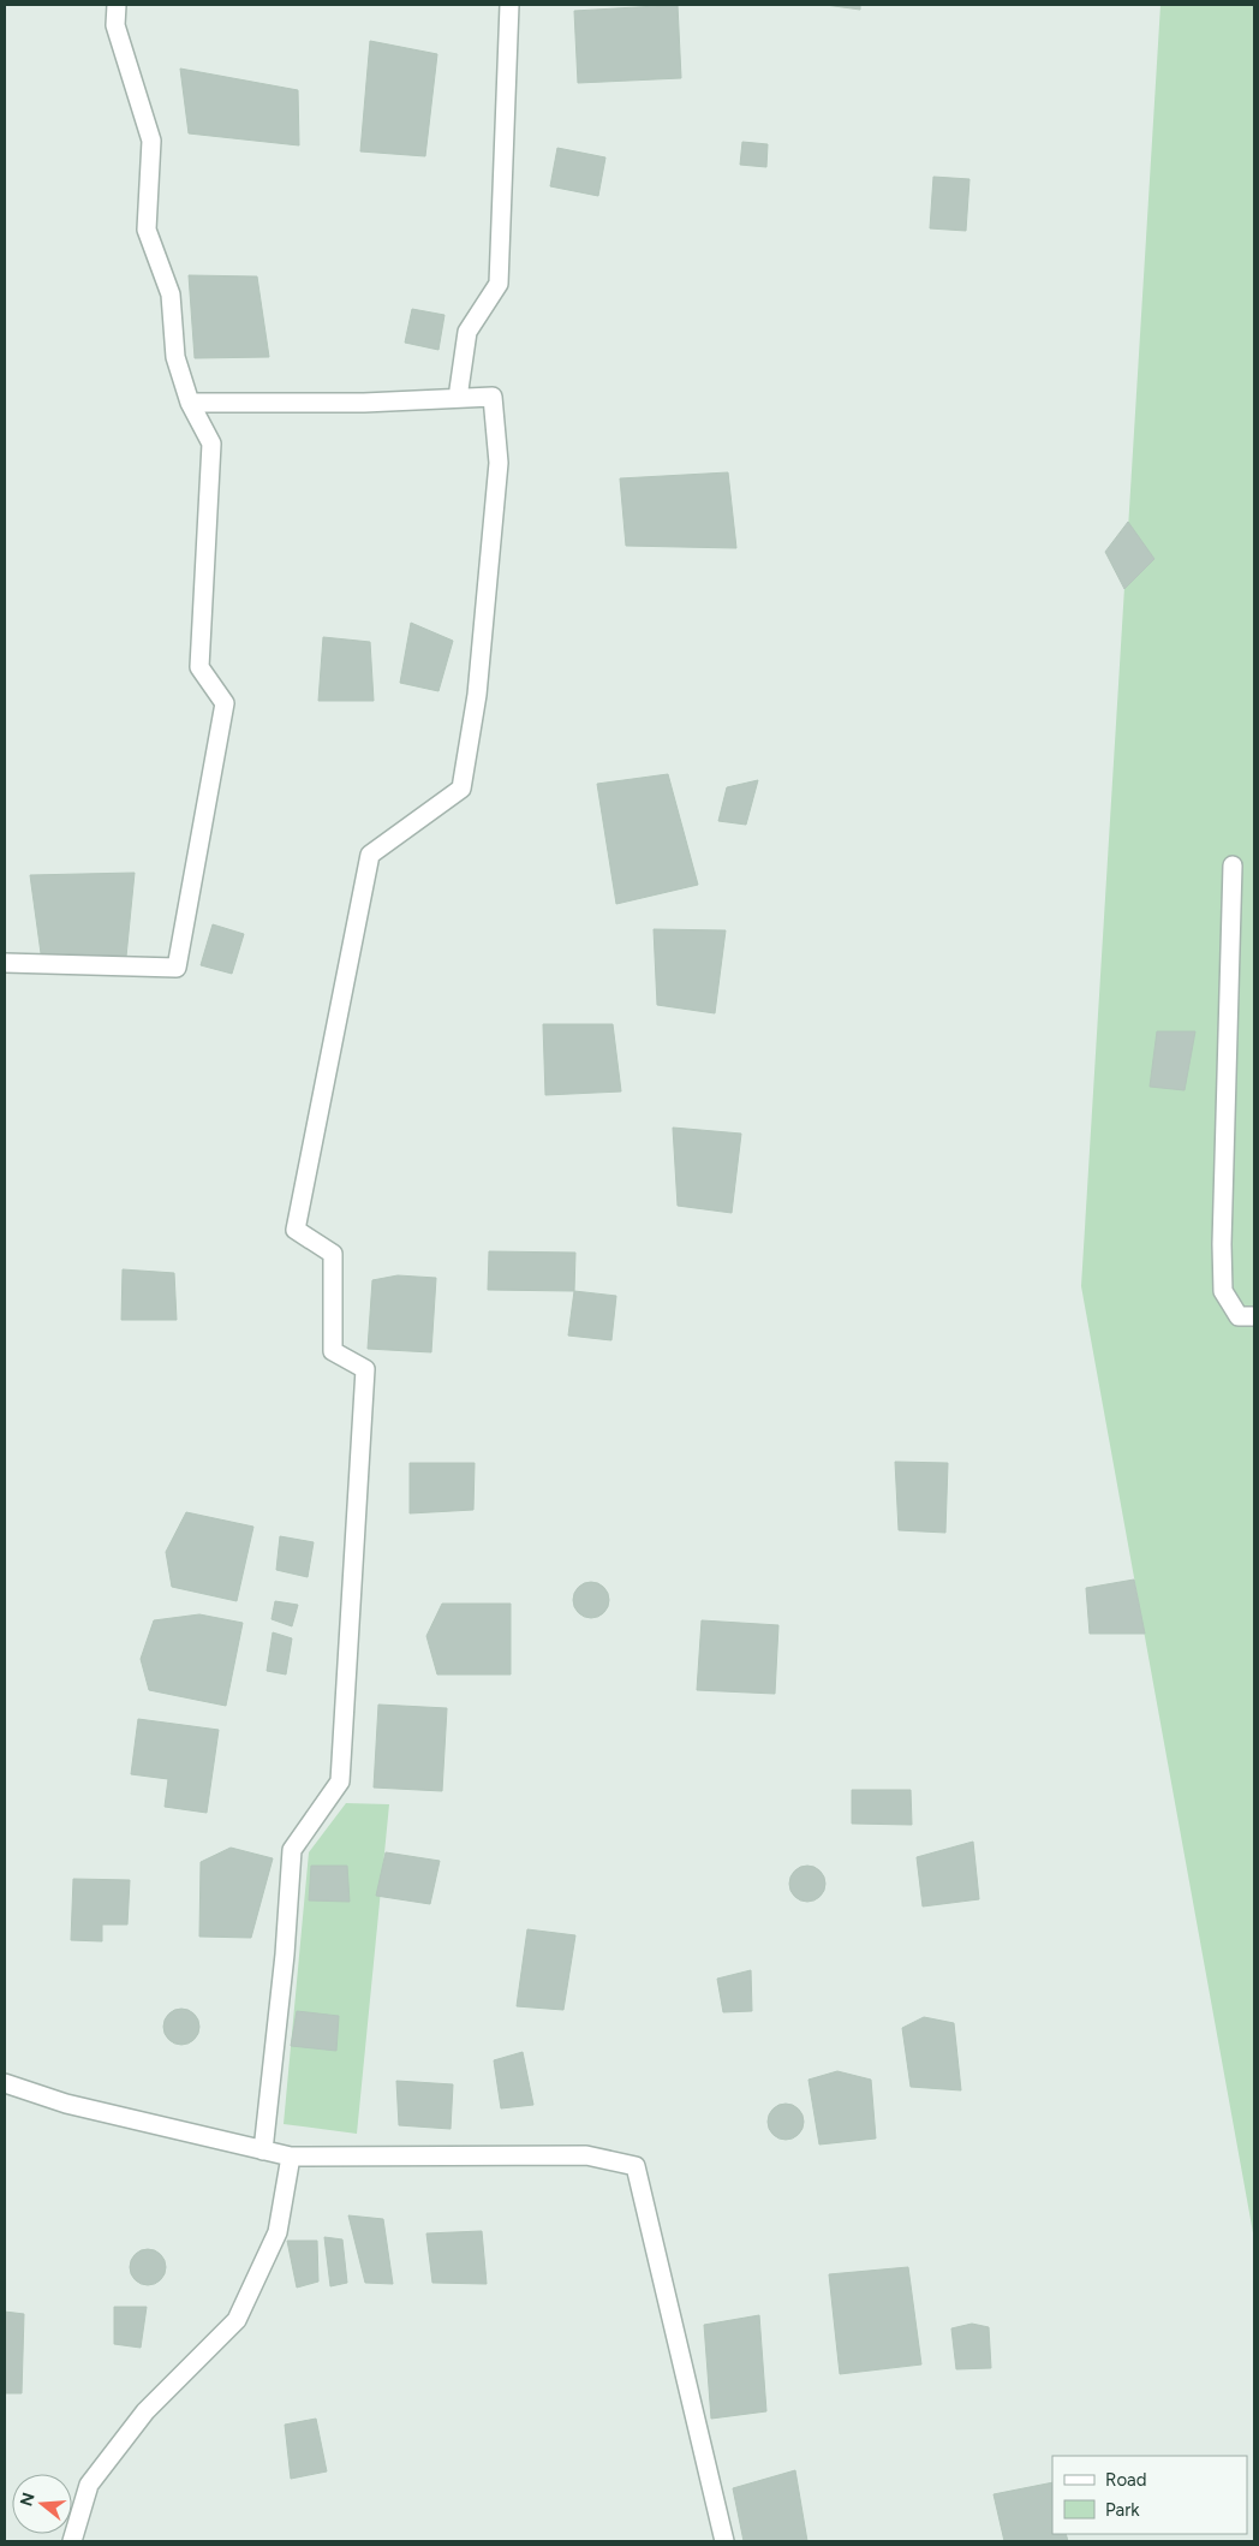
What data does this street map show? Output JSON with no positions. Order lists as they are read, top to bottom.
{
  "legend": ["Road", "Park"],
  "north": "left"
}
